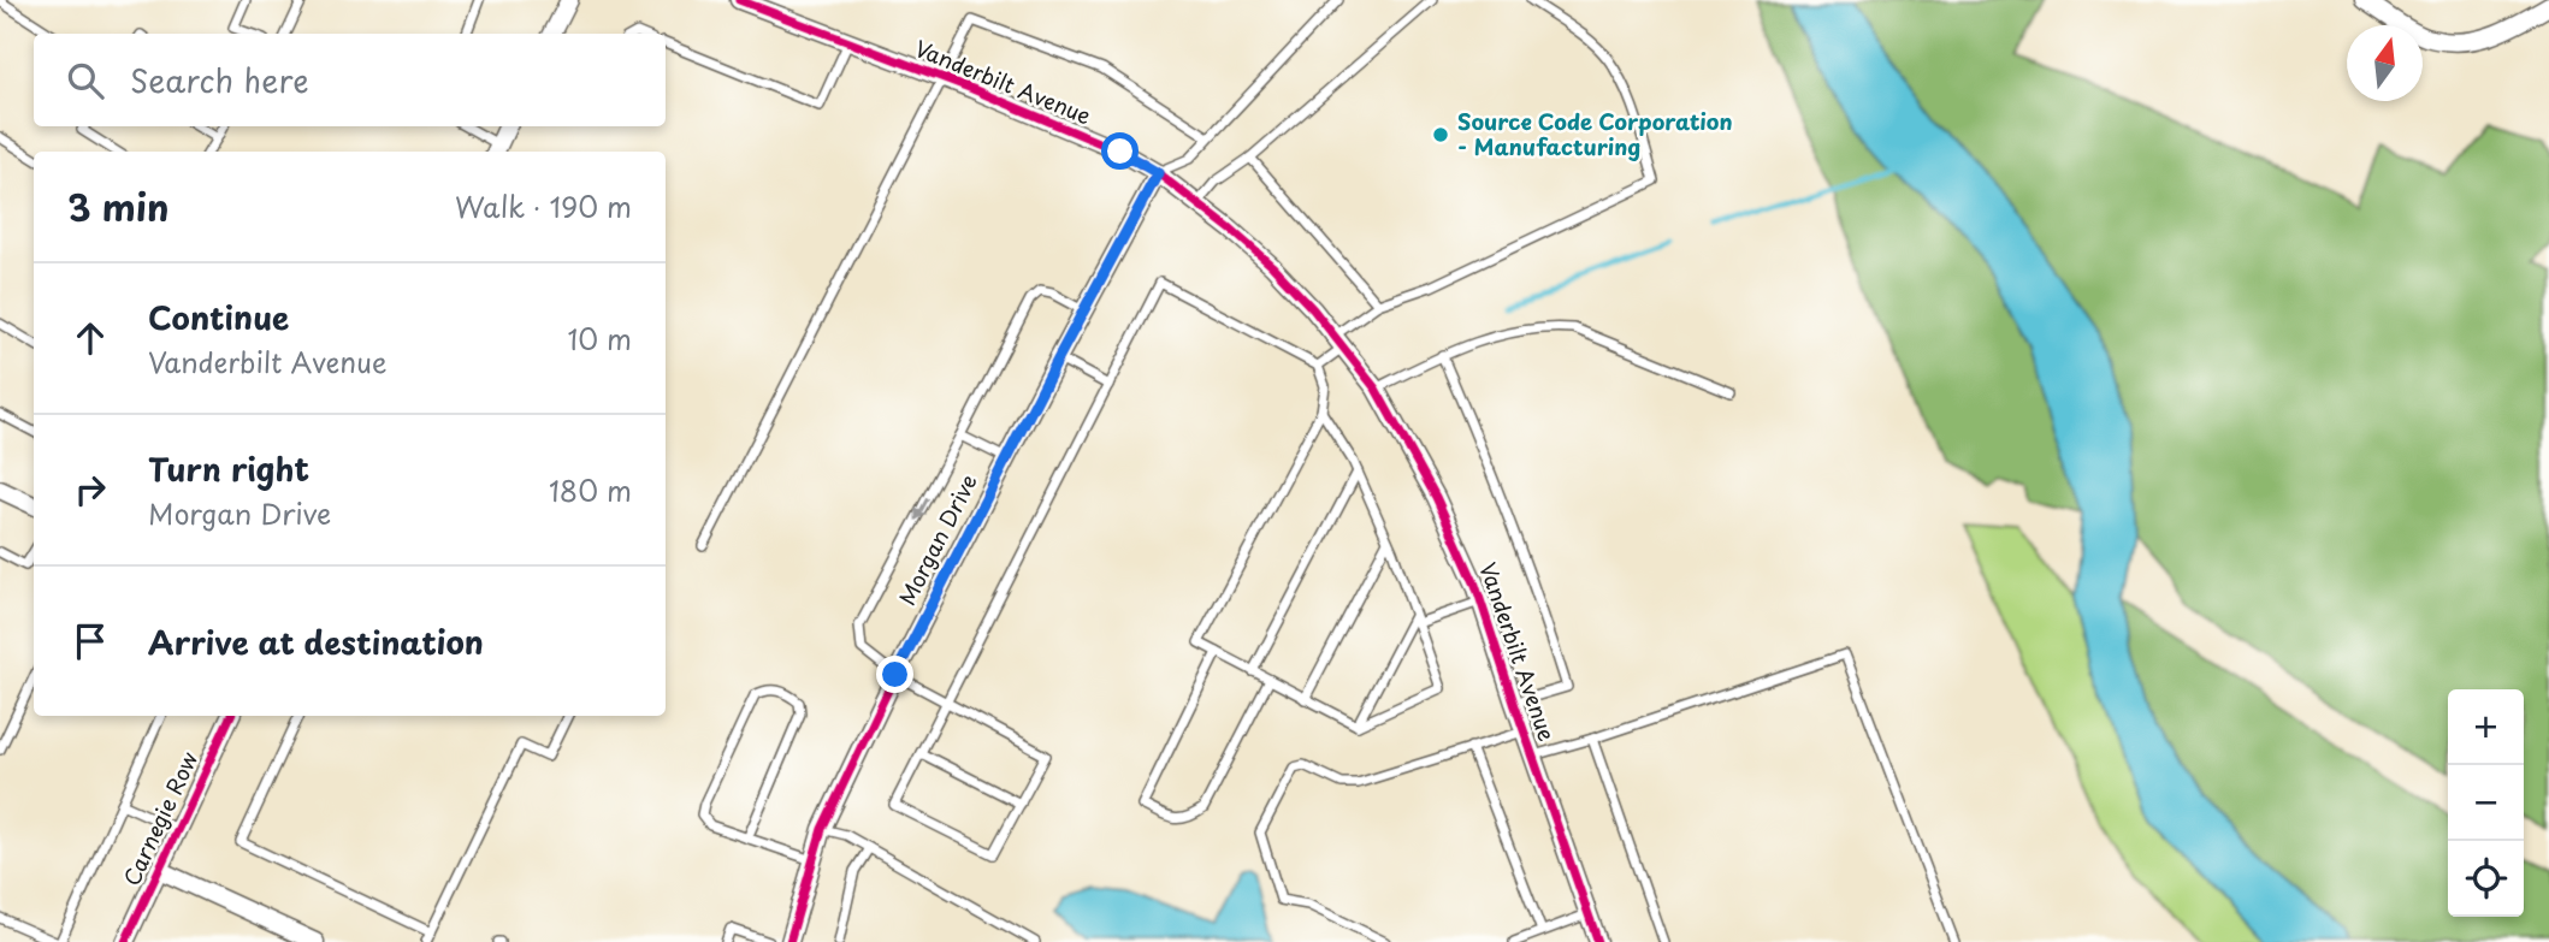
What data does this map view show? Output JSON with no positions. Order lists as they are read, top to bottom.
{
  "streets": {
    "street": ["Vanderbilt Avenue", "Morgan Drive", "Carnegie Row"]
  },
  "crossings": [
    ["Vanderbilt Avenue", "Morgan Drive"]
  ],
  "places": ["Source Code Corporation - Manufacturing"],
  "north": "top",
  "page": {
    "search": "Search here",
    "heading": ["3 min", "Walk · 190 m"],
    "list": [
      ["Continue", "Vanderbilt Avenue", "10 m"],
      ["Turn right", "Morgan Drive", "180 m"],
      "Arrive at destination"
    ],
    "map_buttons": ["+", "−"]
  }
}
